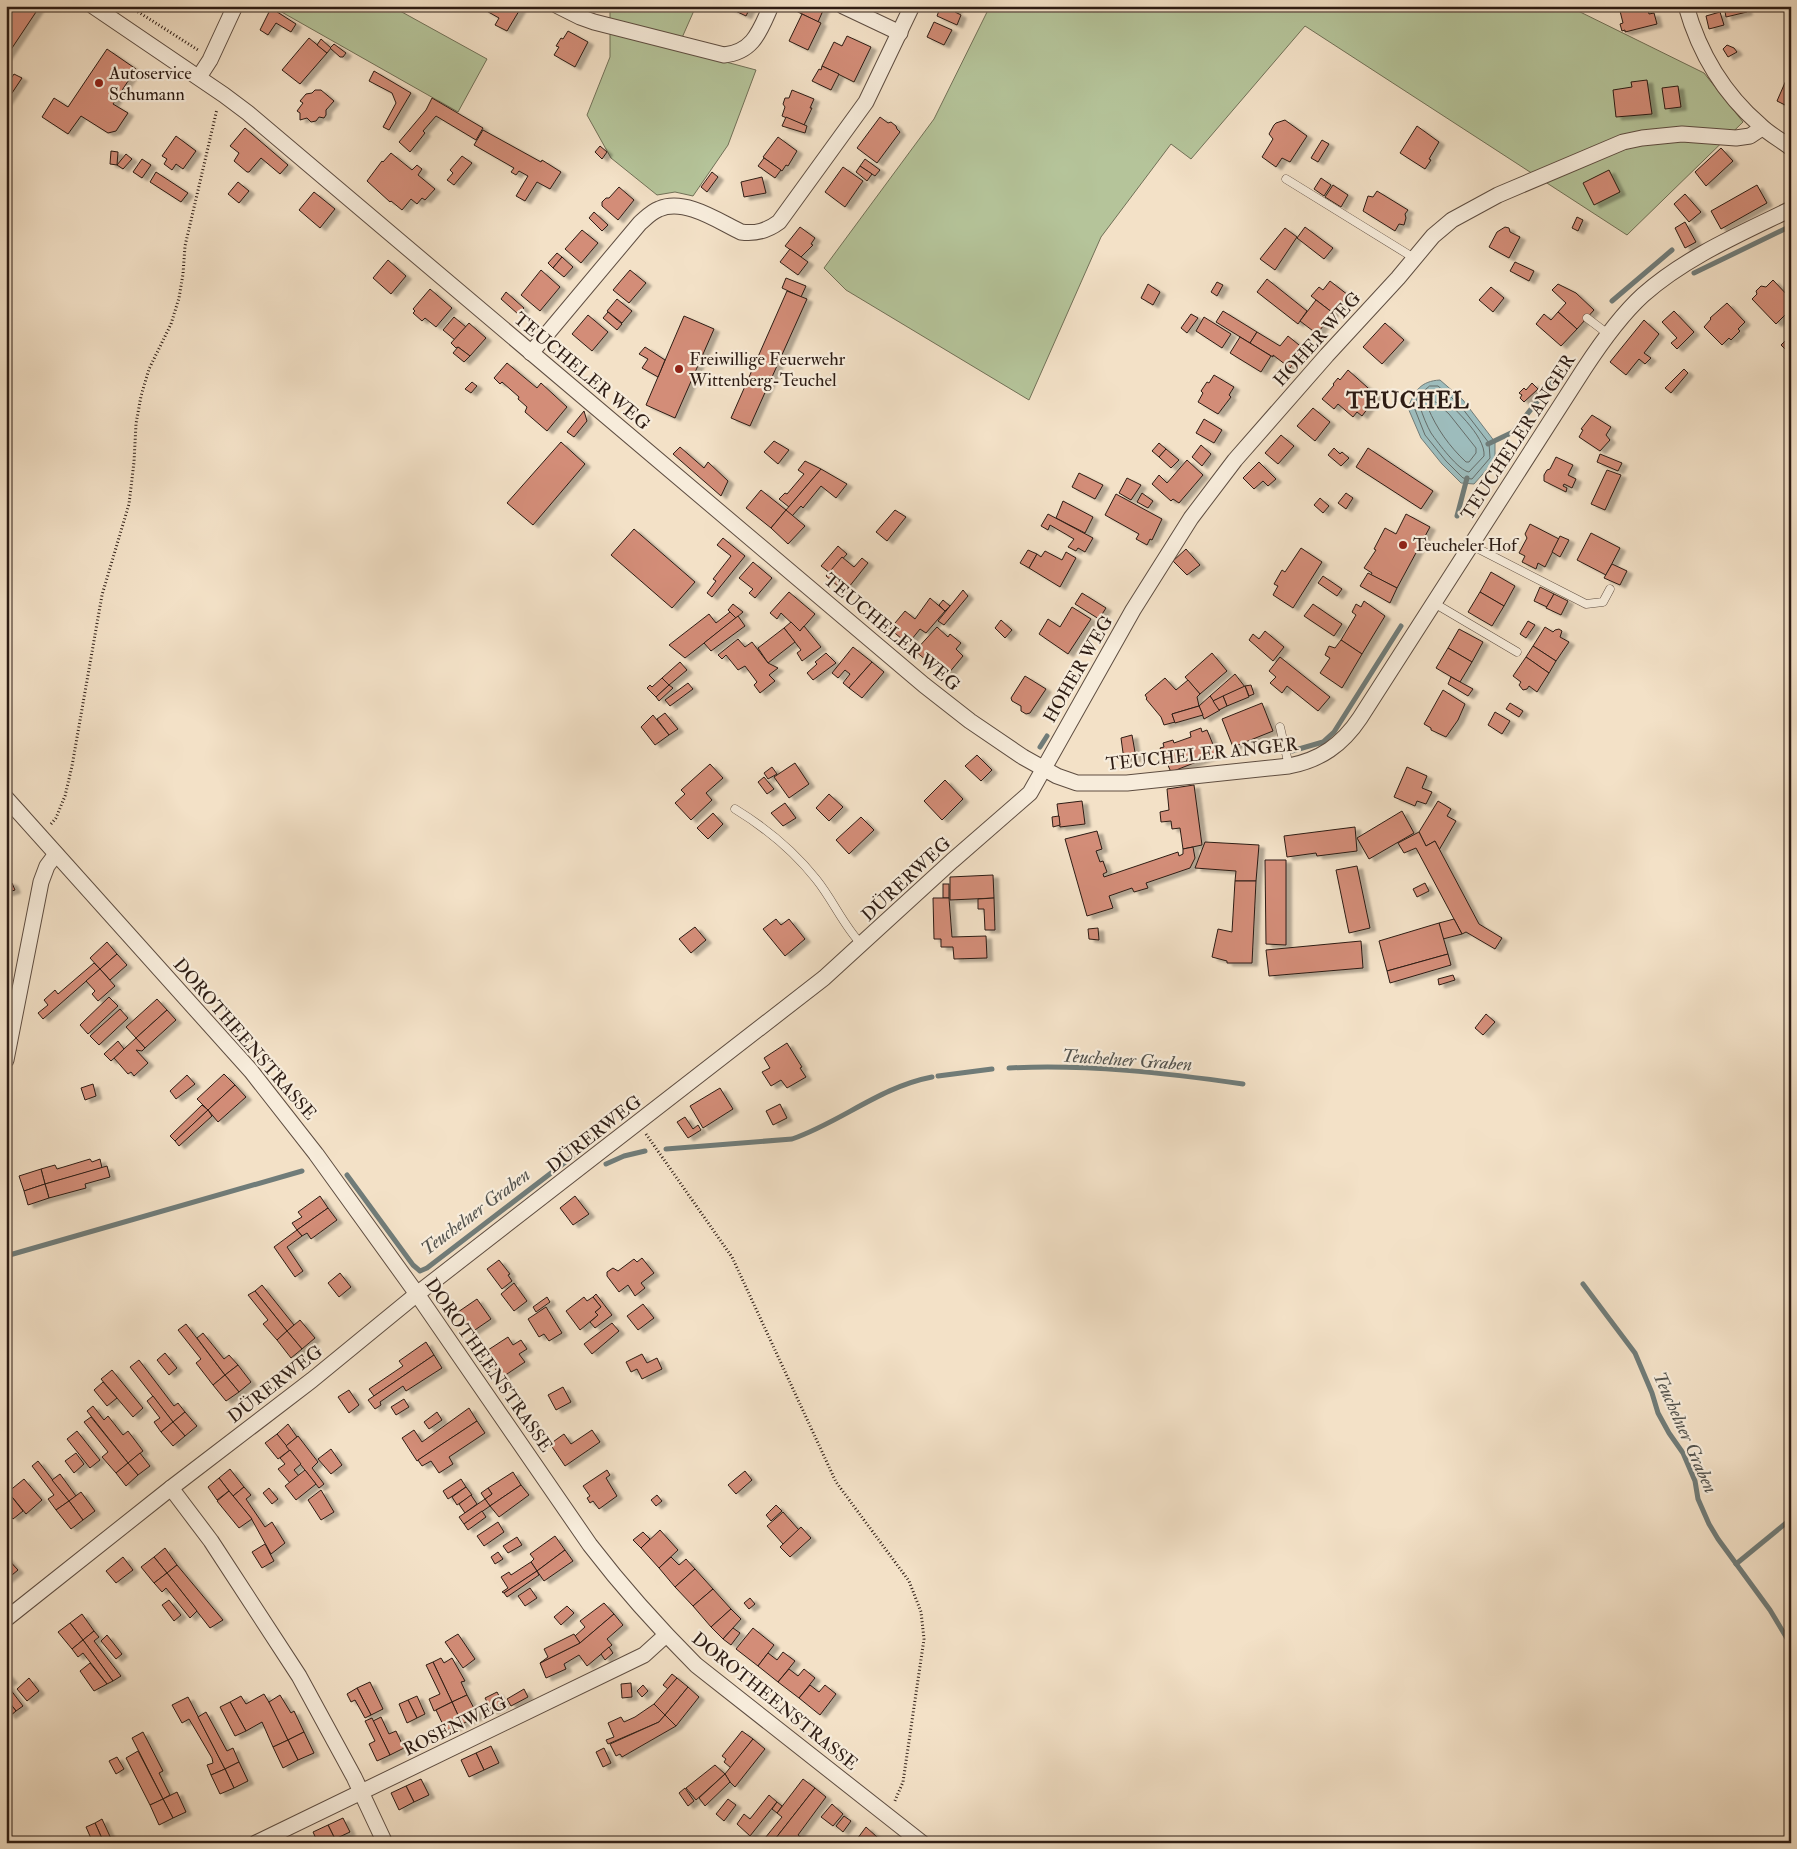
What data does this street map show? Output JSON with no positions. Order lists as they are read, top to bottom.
{
  "streets": {
    "street": [
      "HOHER WEG",
      "TEUCHELER WEG",
      "TEUCHELER ANGER",
      "DÜRERWEG",
      "DOROTHEENSTRASSE",
      "ROSENWEG"
    ]
  },
  "crossings": [
    ["HOHER WEG", "TEUCHELER WEG"],
    ["HOHER WEG", "TEUCHELER ANGER"],
    ["HOHER WEG", "DÜRERWEG"],
    ["TEUCHELER WEG", "TEUCHELER ANGER"],
    ["TEUCHELER WEG", "DÜRERWEG"],
    ["TEUCHELER ANGER", "DÜRERWEG"],
    ["DÜRERWEG", "DOROTHEENSTRASSE"],
    ["DOROTHEENSTRASSE", "ROSENWEG"]
  ],
  "districts": ["TEUCHEL"],
  "water": ["Teuchelner Graben"],
  "places": ["Autoservice Schumann", "Freiwillige Feuerwehr Wittenberg-Teuchel", "Teucheler Hof"]
}
